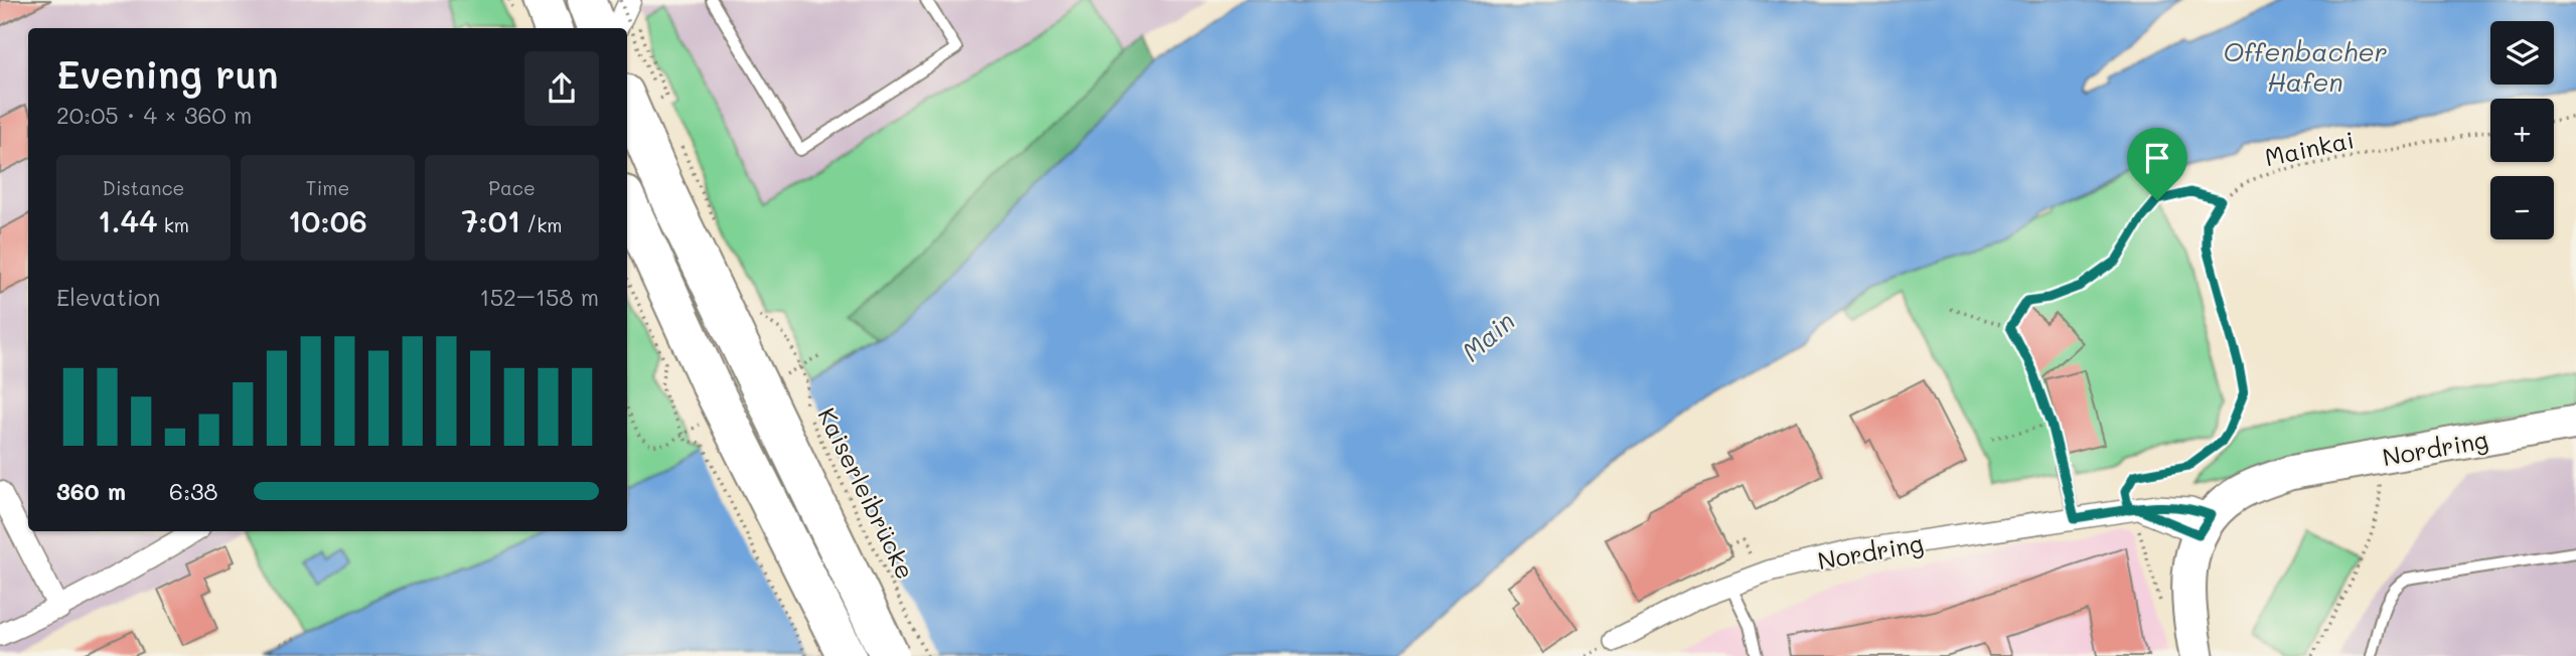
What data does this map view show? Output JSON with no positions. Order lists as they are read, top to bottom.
{
  "streets": {
    "main road": ["Nordring"],
    "path": ["Mainkai", "Kaiserleibrücke"]
  },
  "water": ["Offenbacher Hafen", "Main"],
  "page": {
    "map_buttons": ["+", "−"],
    "heading": ["Evening run", "20:05 · 4 × 360 m"],
    "stats": [
      ["Distance", "1.44 km"],
      ["Time", "10:06"],
      ["Pace", "7:01 /km"]
    ],
    "chart": ["Elevation", "152–158 m"],
    "list": [
      {
        "name": "360 m",
        "note": "6:38"
      }
    ]
  }
}
